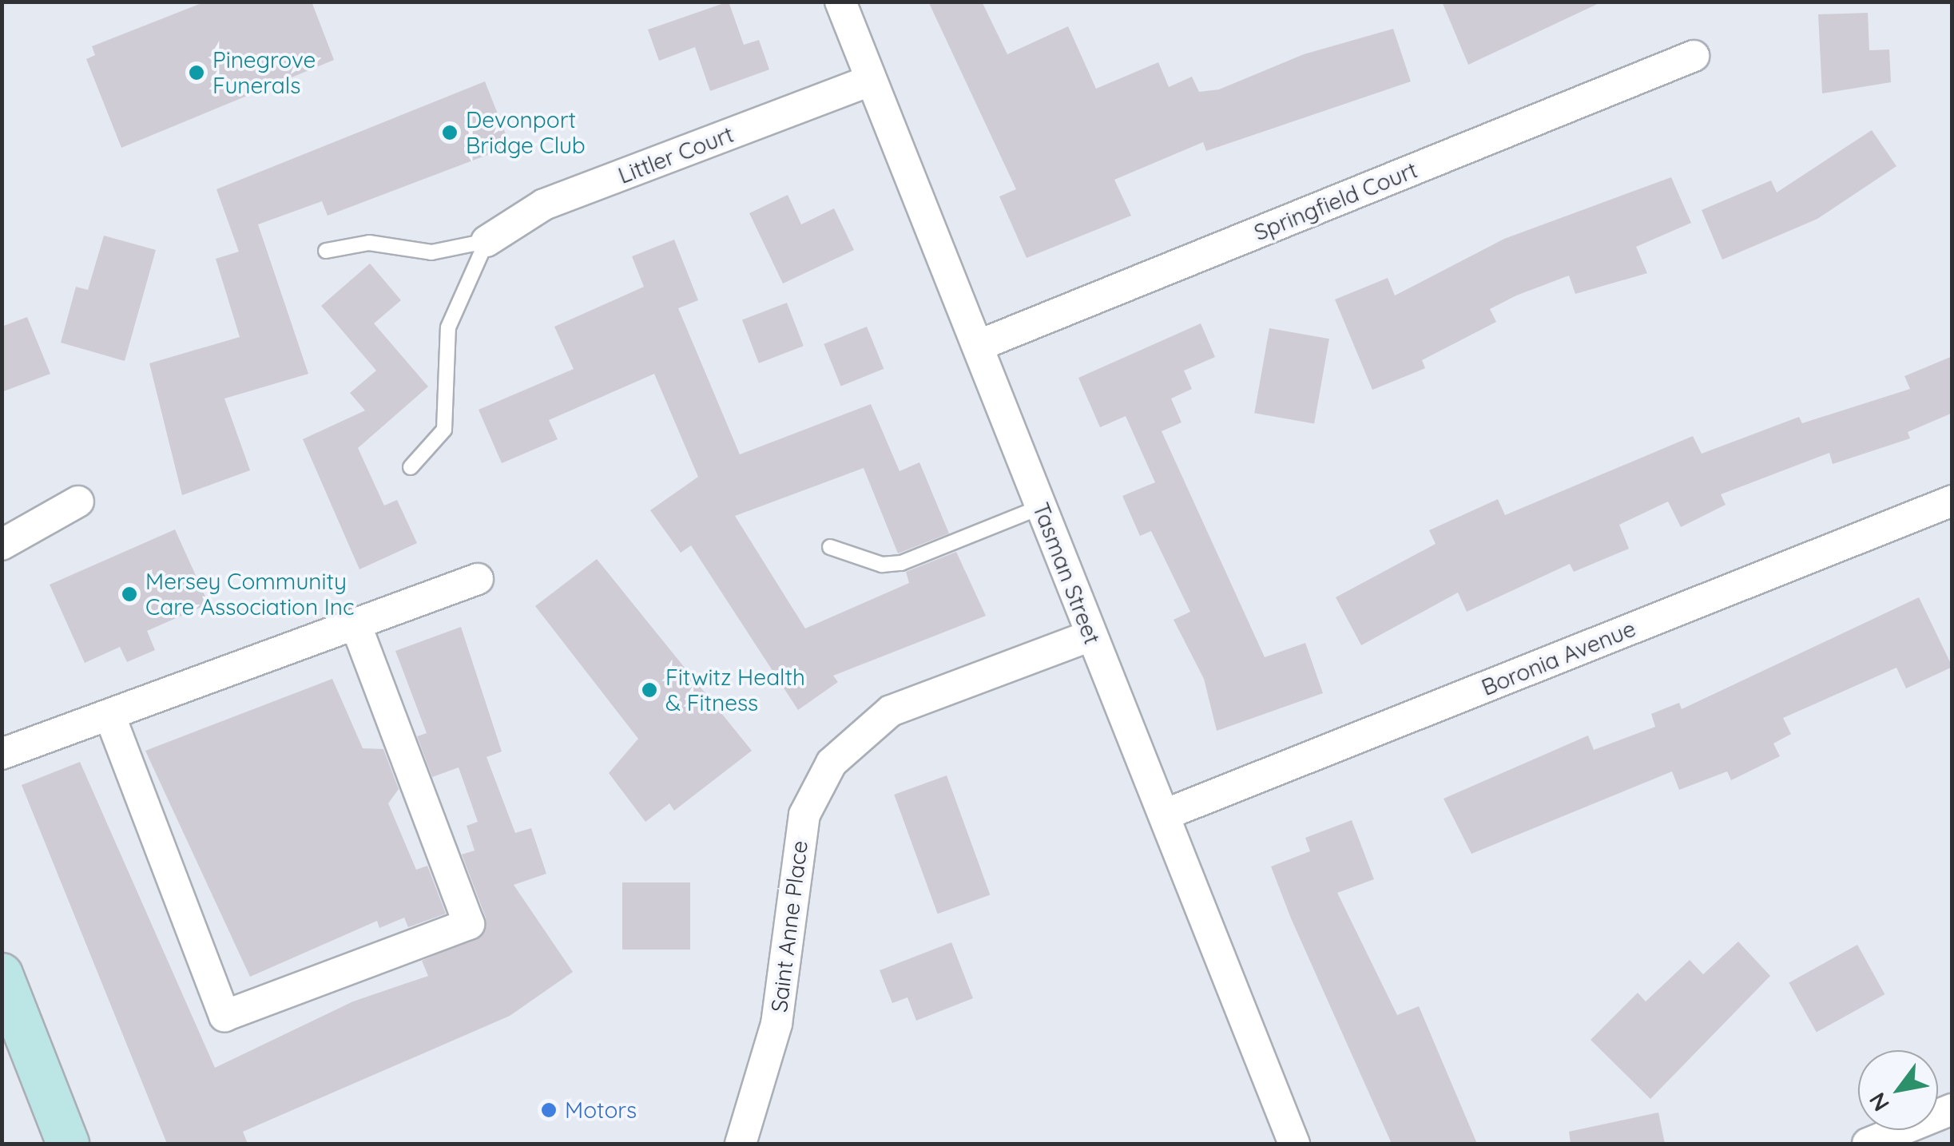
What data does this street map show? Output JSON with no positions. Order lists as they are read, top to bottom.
{
  "streets": {
    "street": [
      "Littler Court",
      "Springfield Court",
      "Tasman Street",
      "Boronia Avenue",
      "Saint Anne Place"
    ]
  },
  "crossings": [
    ["Littler Court", "Tasman Street"],
    ["Springfield Court", "Tasman Street"],
    ["Tasman Street", "Boronia Avenue"],
    ["Tasman Street", "Saint Anne Place"]
  ],
  "places": [
    "Pinegrove Funerals",
    "Devonport Bridge Club",
    "Mersey Community Care Association Inc",
    "Fitwitz Health & Fitness",
    "Motors"
  ],
  "north": "bottom left"
}
